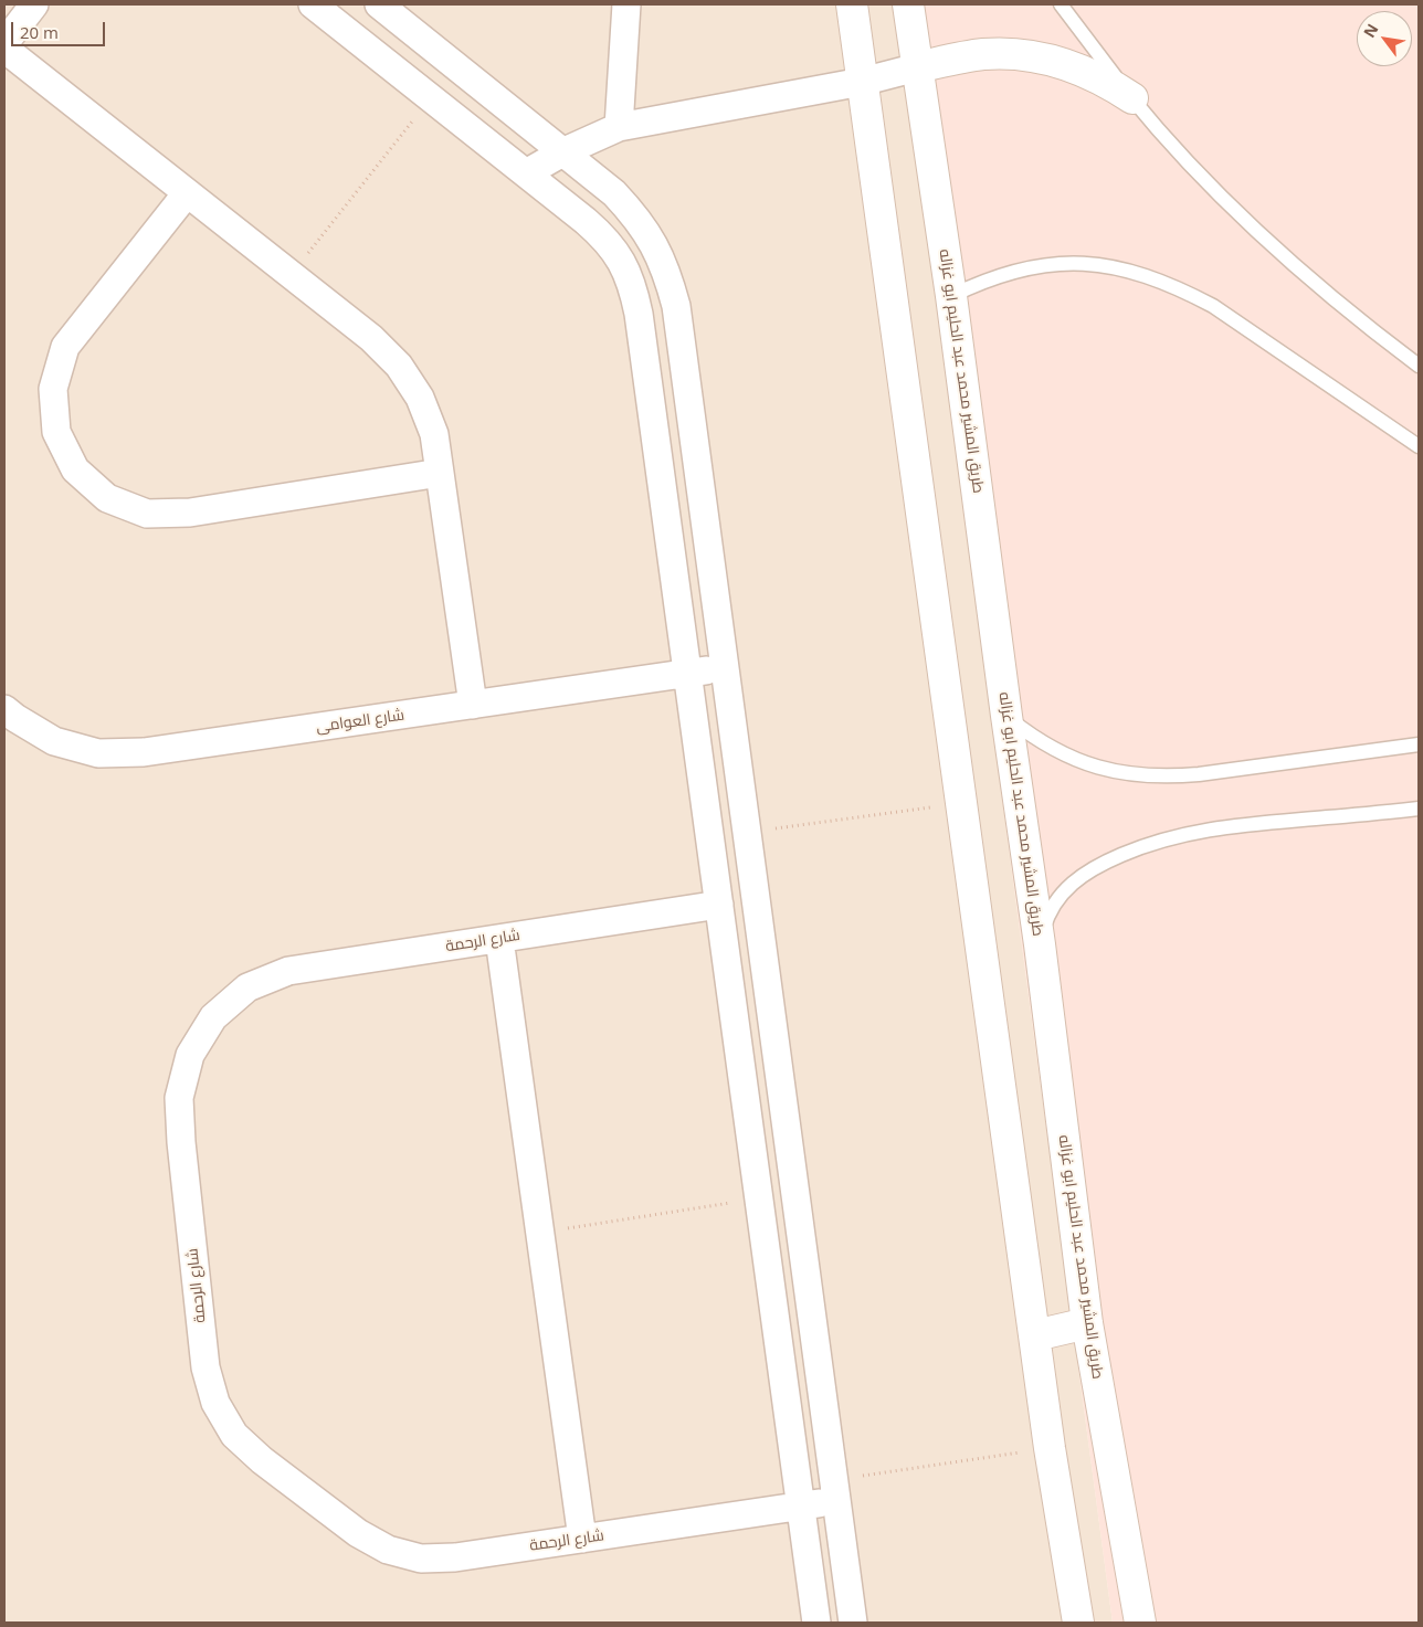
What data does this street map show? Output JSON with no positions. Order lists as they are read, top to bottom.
{
  "streets": {
    "street": ["طريق المشير محمد عبد الحليم ابو غزاله", "شارع العوامى", "شارع الرحمة"]
  },
  "scale_bar": "20 m",
  "north": "top left"
}
